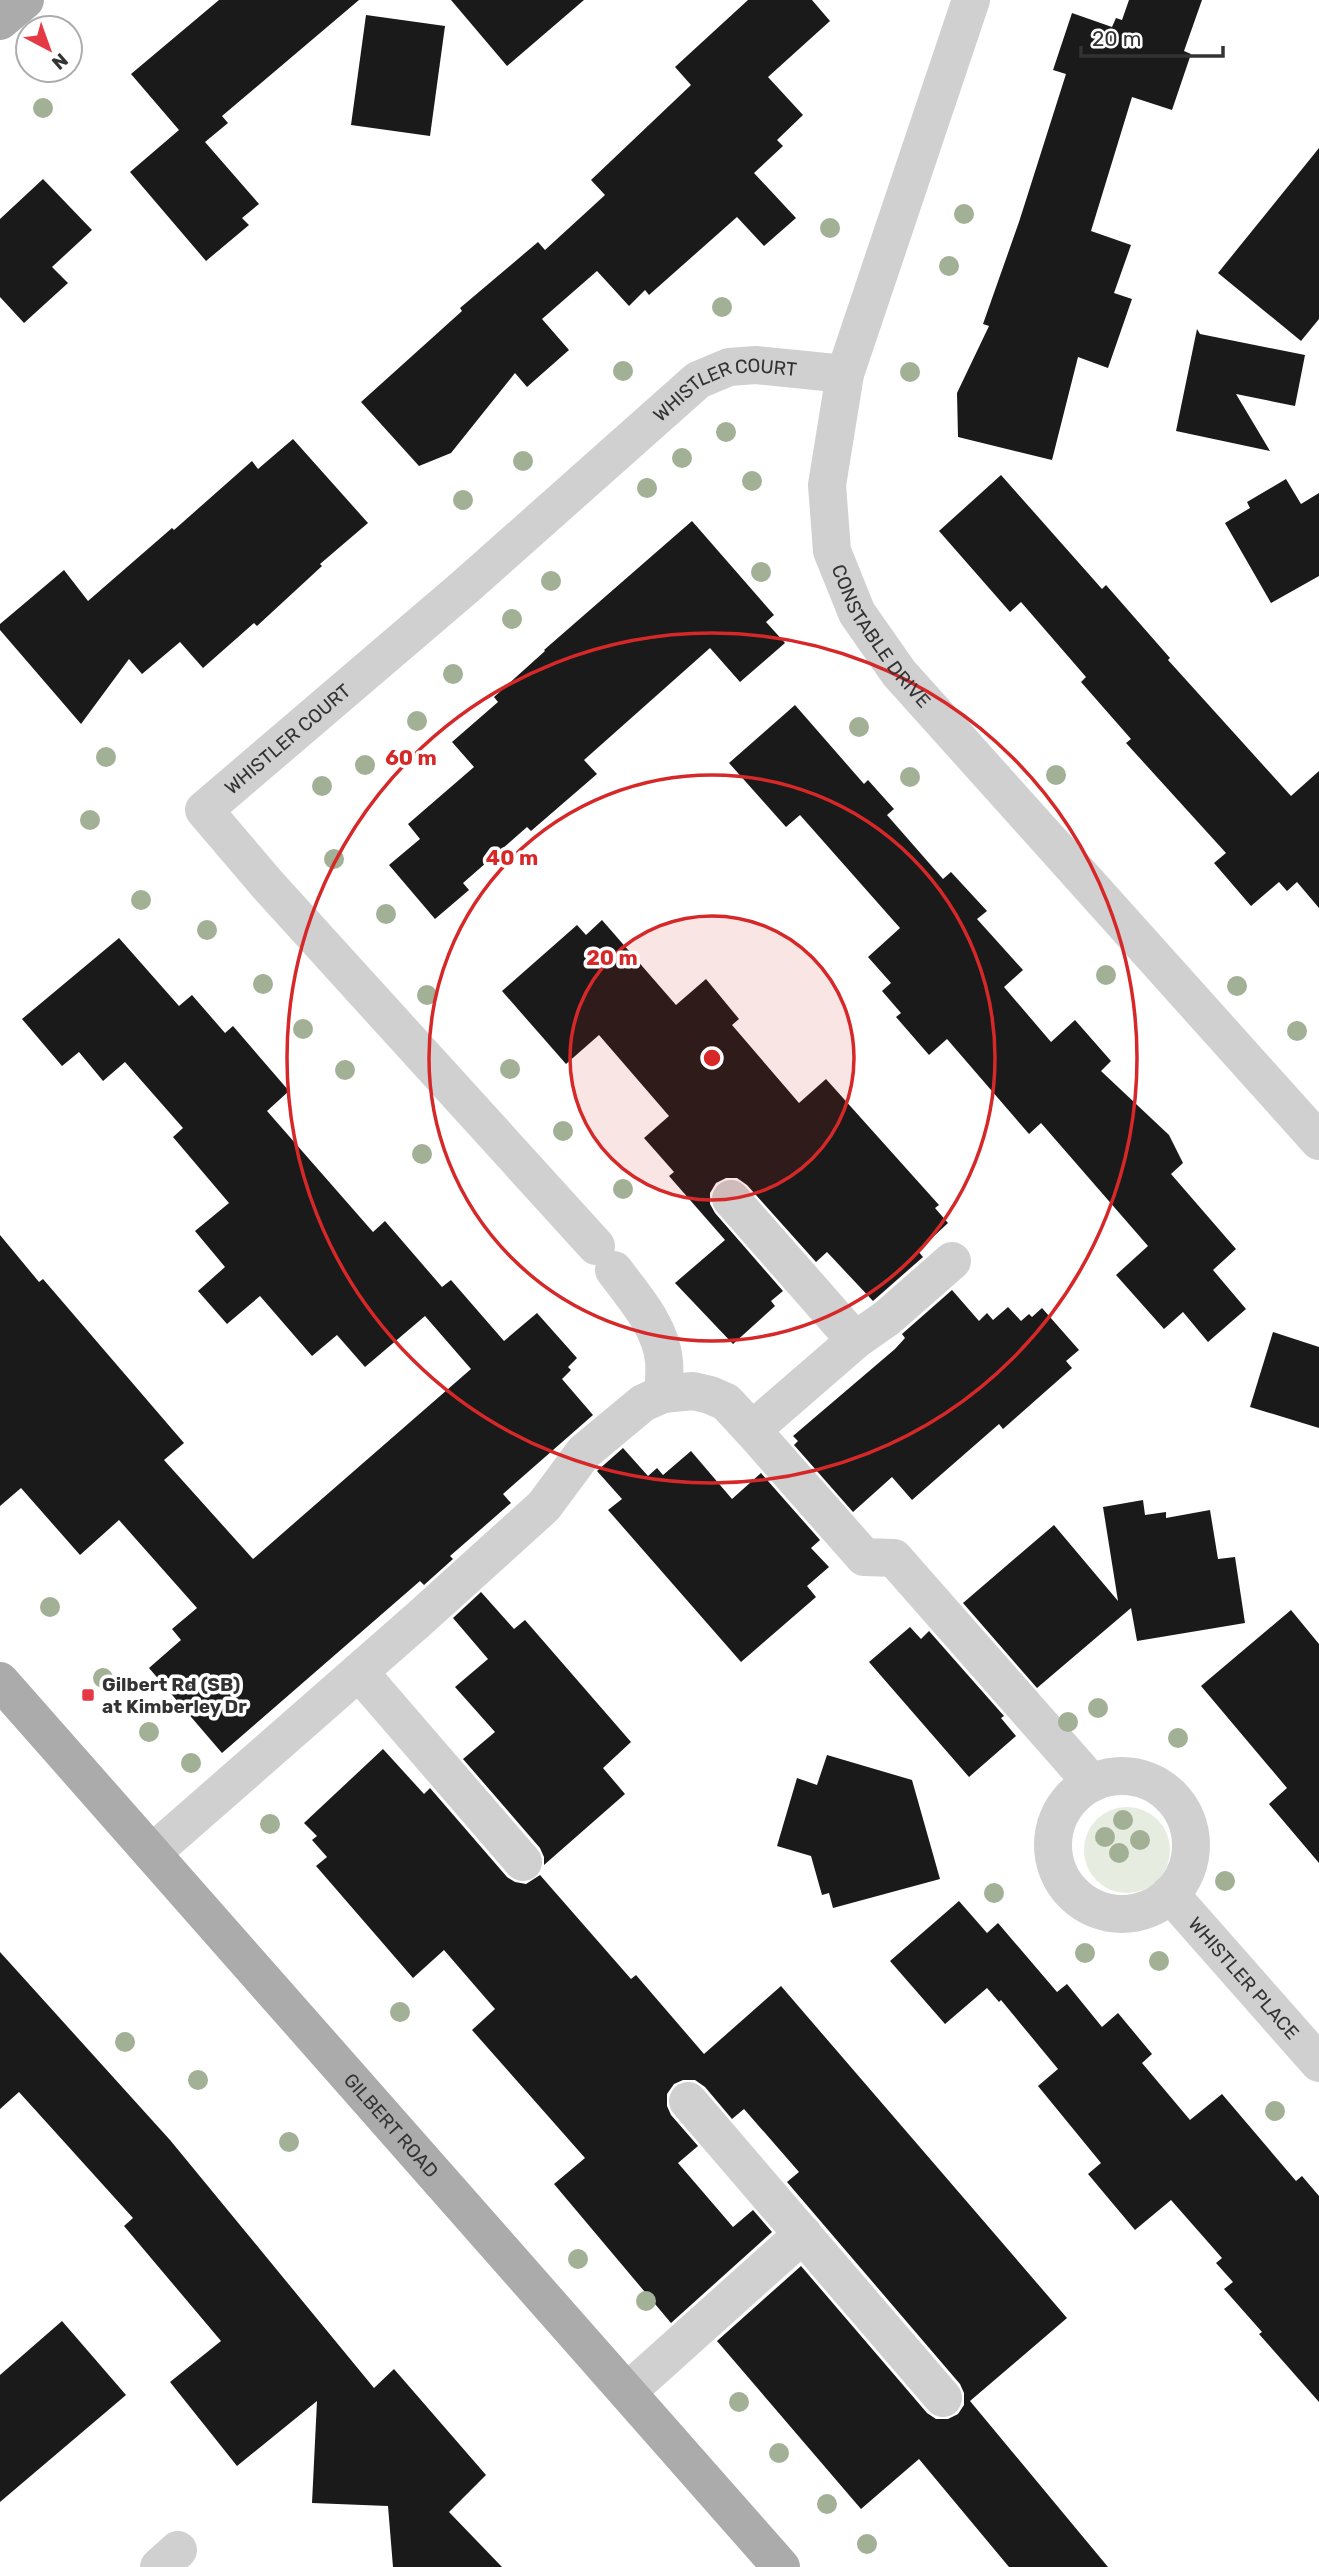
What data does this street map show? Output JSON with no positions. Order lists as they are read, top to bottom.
{
  "streets": {
    "main road": ["GILBERT ROAD"],
    "street": ["WHISTLER COURT", "CONSTABLE DRIVE", "WHISTLER PLACE"]
  },
  "crossings": [
    ["WHISTLER COURT", "CONSTABLE DRIVE"]
  ],
  "places": {
    "transit": ["Gilbert Rd (SB) at Kimberley Dr"]
  },
  "scale_bar": "20 m",
  "north": "bottom right",
  "rings": ["60 m", "40 m", "20 m"]
}
